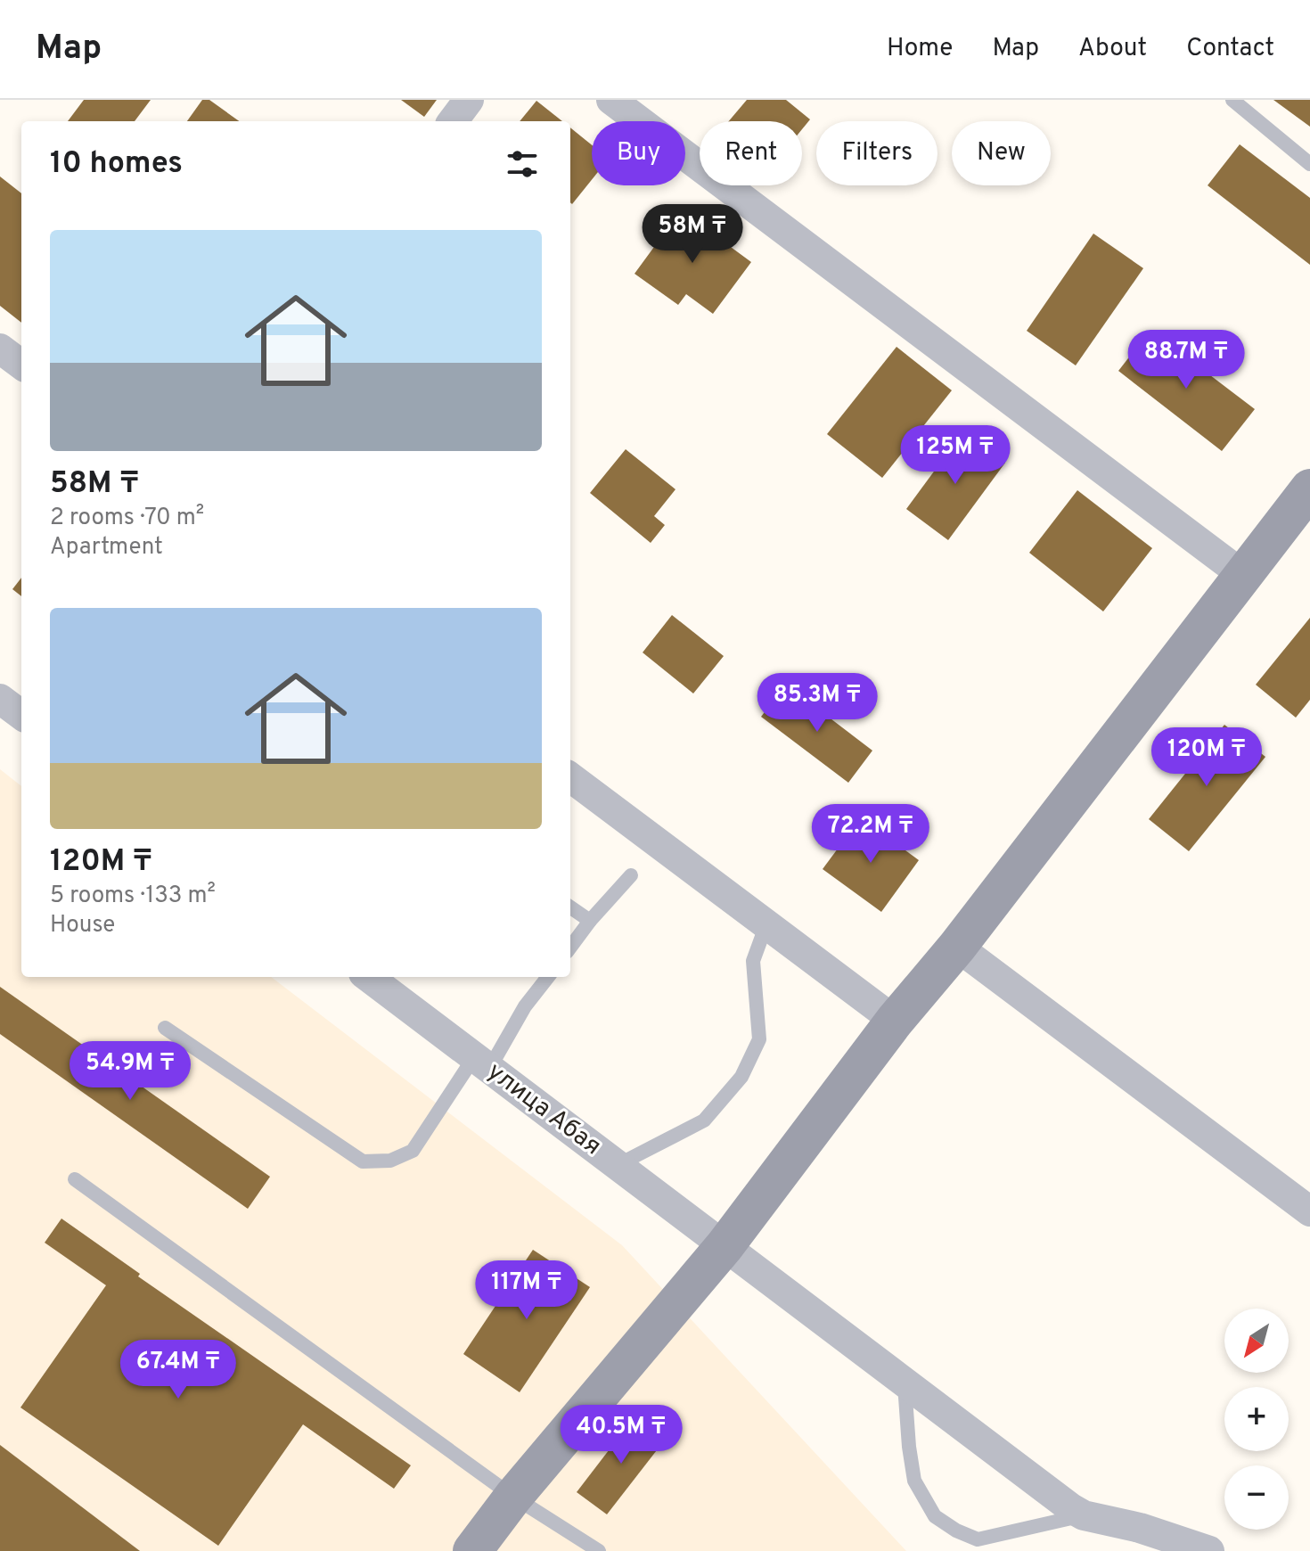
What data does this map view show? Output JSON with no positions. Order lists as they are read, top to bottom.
{
  "streets": {
    "street": ["улица Абая"]
  },
  "north": "bottom left",
  "page": {
    "header": "Map",
    "nav": [
      "Home",
      "Map",
      "About",
      "Contact"
    ],
    "chip": [
      "Buy",
      "Rent",
      "Filters",
      "New"
    ],
    "heading": "10 homes",
    "price": [
      "58M ₸",
      "88.7M ₸",
      "125M ₸",
      "85.3M ₸",
      "120M ₸",
      "72.2M ₸",
      "54.9M ₸",
      "117M ₸",
      "67.4M ₸",
      "40.5M ₸"
    ],
    "list": [
      {
        "name": "58M ₸",
        "note": "2 rooms · 70 m² · Apartment"
      },
      {
        "name": "120M ₸",
        "note": "5 rooms · 133 m² · House"
      }
    ],
    "map_buttons": ["+", "−"]
  }
}
